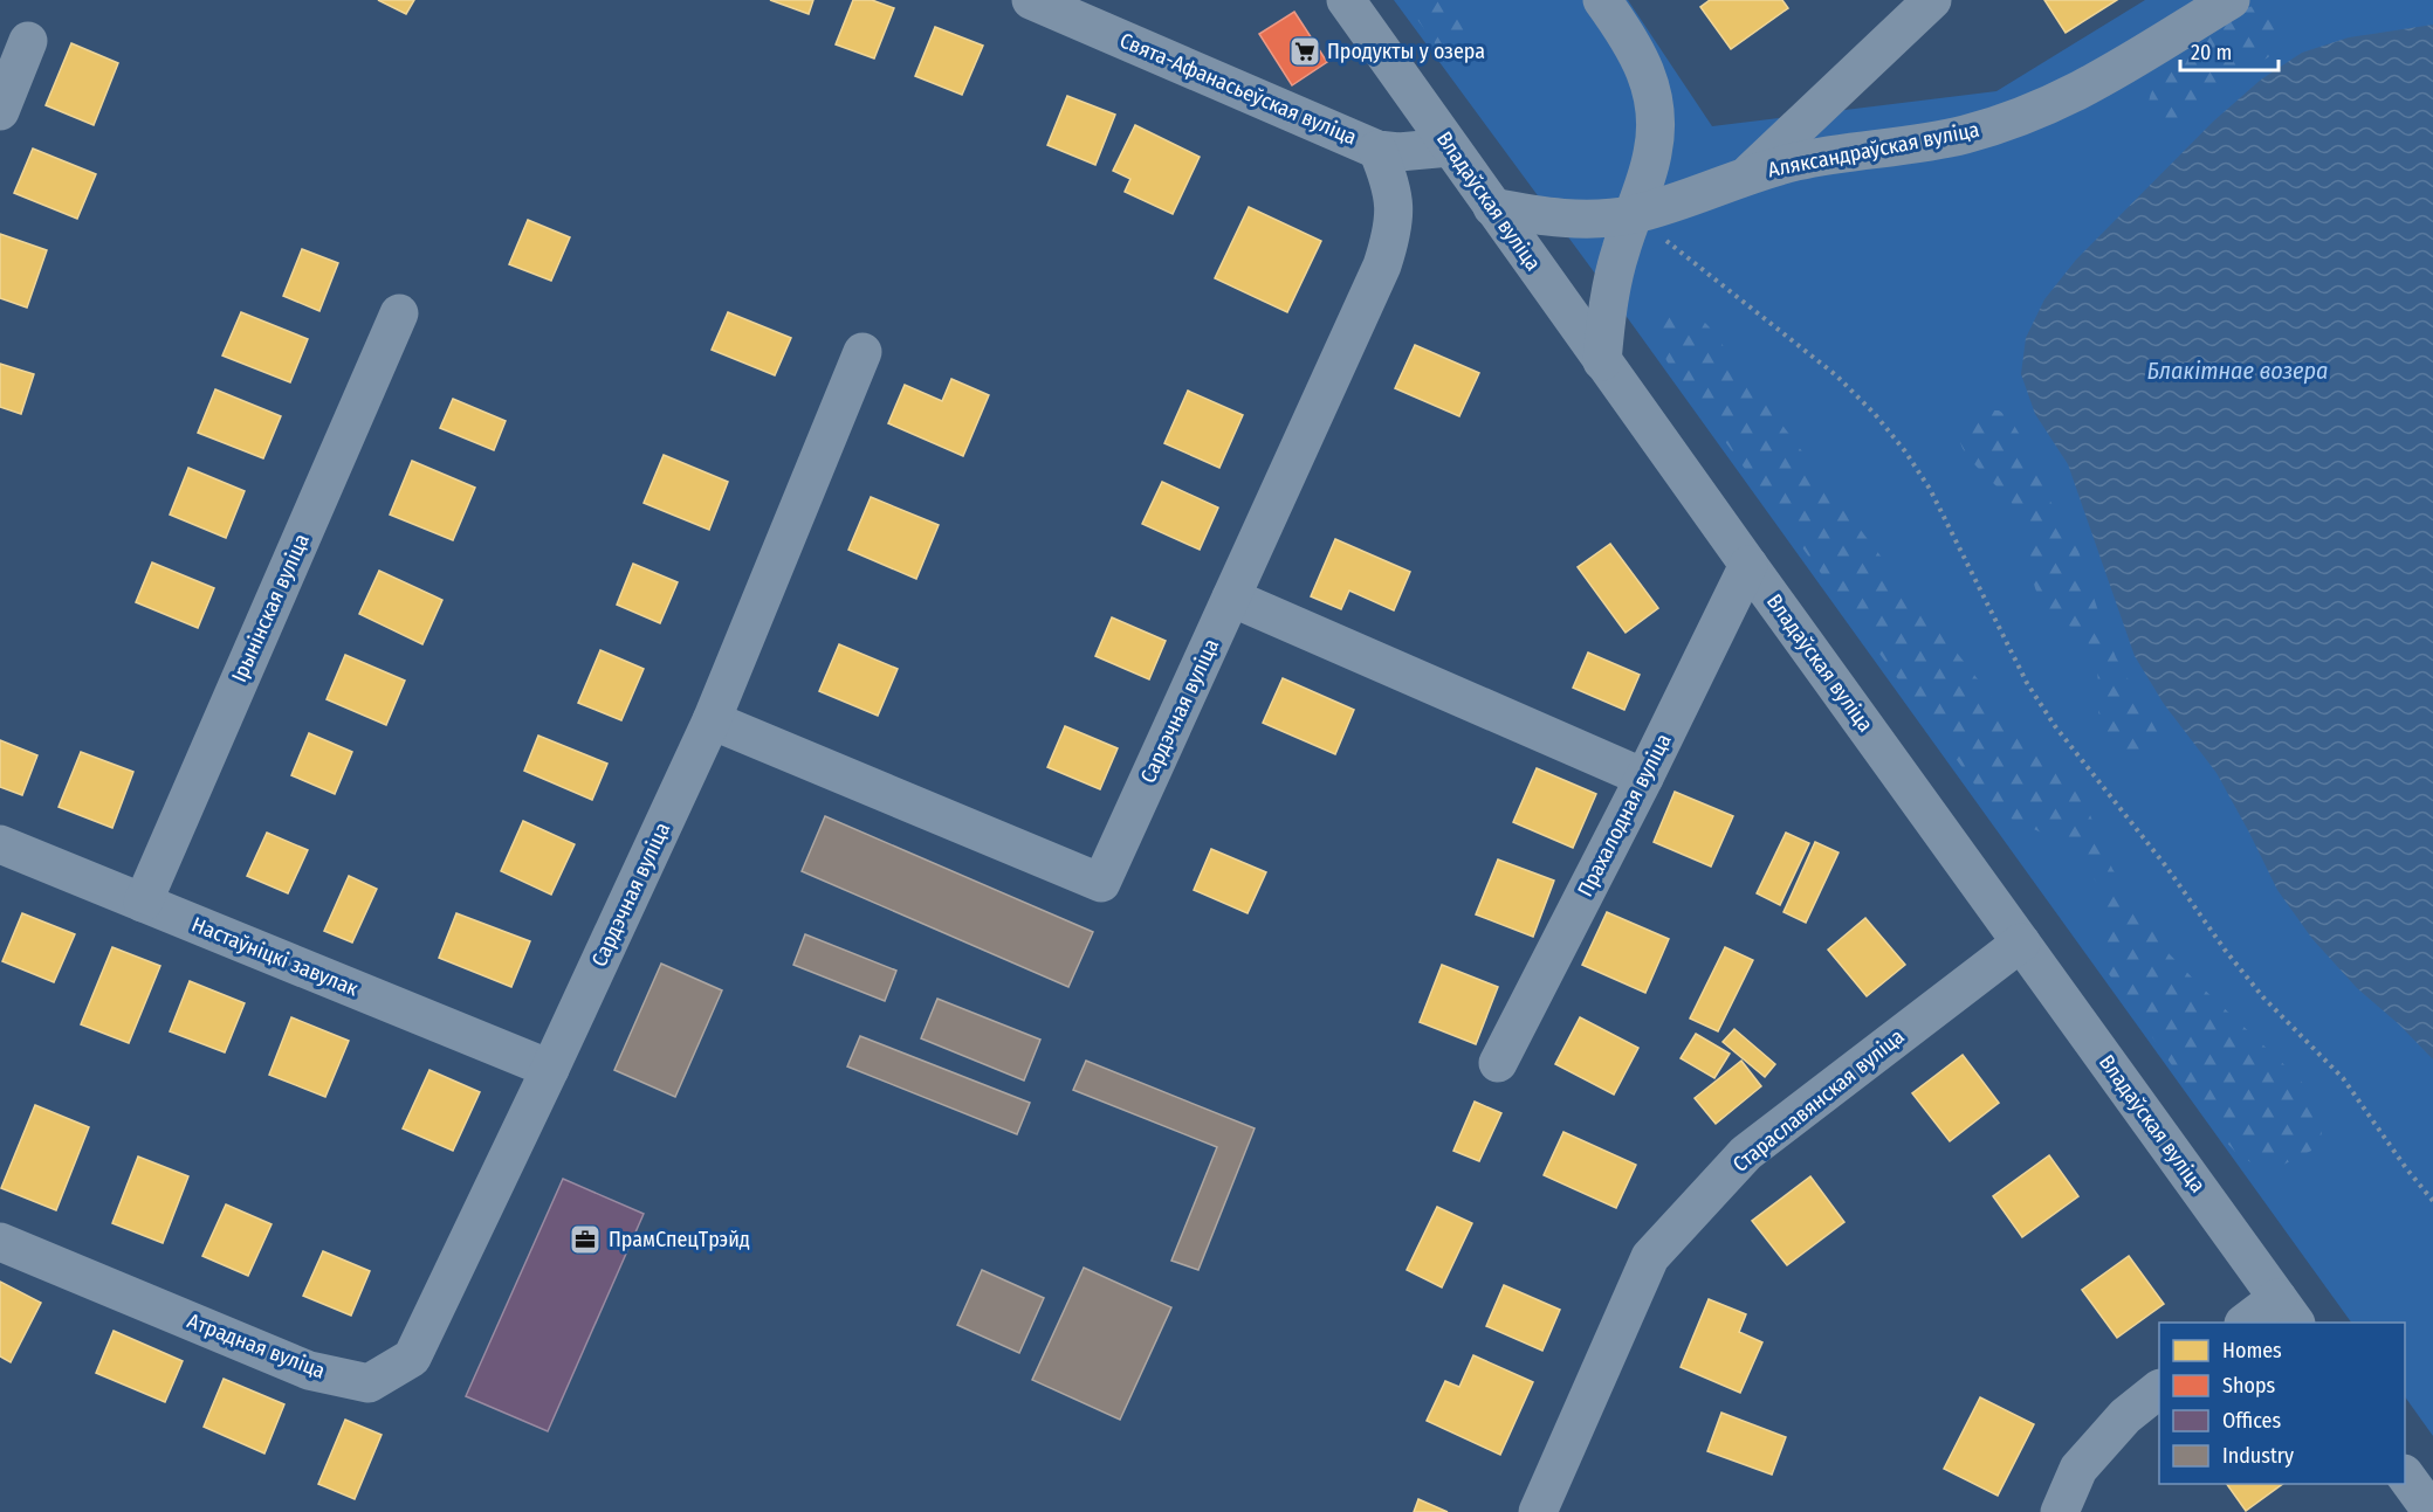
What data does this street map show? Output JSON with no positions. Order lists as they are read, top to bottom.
{
  "streets": {
    "street": [
      "Свята-Афанасьеўская вуліца",
      "Аляксандраўская вуліца",
      "Владаўская вуліца",
      "Ірынінская вуліца",
      "Сардэчная вуліца",
      "Прахалодная вуліца",
      "Настаўніцкі завулак",
      "Стараславянская вуліца",
      "Атрадная вуліца"
    ]
  },
  "crossings": [
    ["Свята-Афанасьеўская вуліца", "Владаўская вуліца"],
    ["Свята-Афанасьеўская вуліца", "Сардэчная вуліца"],
    ["Аляксандраўская вуліца", "Владаўская вуліца"],
    ["Владаўская вуліца", "Прахалодная вуліца"],
    ["Владаўская вуліца", "Стараславянская вуліца"],
    ["Ірынінская вуліца", "Настаўніцкі завулак"],
    ["Сардэчная вуліца", "Настаўніцкі завулак"],
    ["Сардэчная вуліца", "Атрадная вуліца"],
    ["Настаўніцкі завулак", "Атрадная вуліца"]
  ],
  "water": ["Блакітнае возера"],
  "places": {
    "supermarket": ["Продукты у озера"],
    "office": ["ПрамСпецТрэйд"]
  },
  "legend": [
    "Homes",
    "Shops",
    "Offices",
    "Industry"
  ],
  "scale_bar": "20 m"
}
